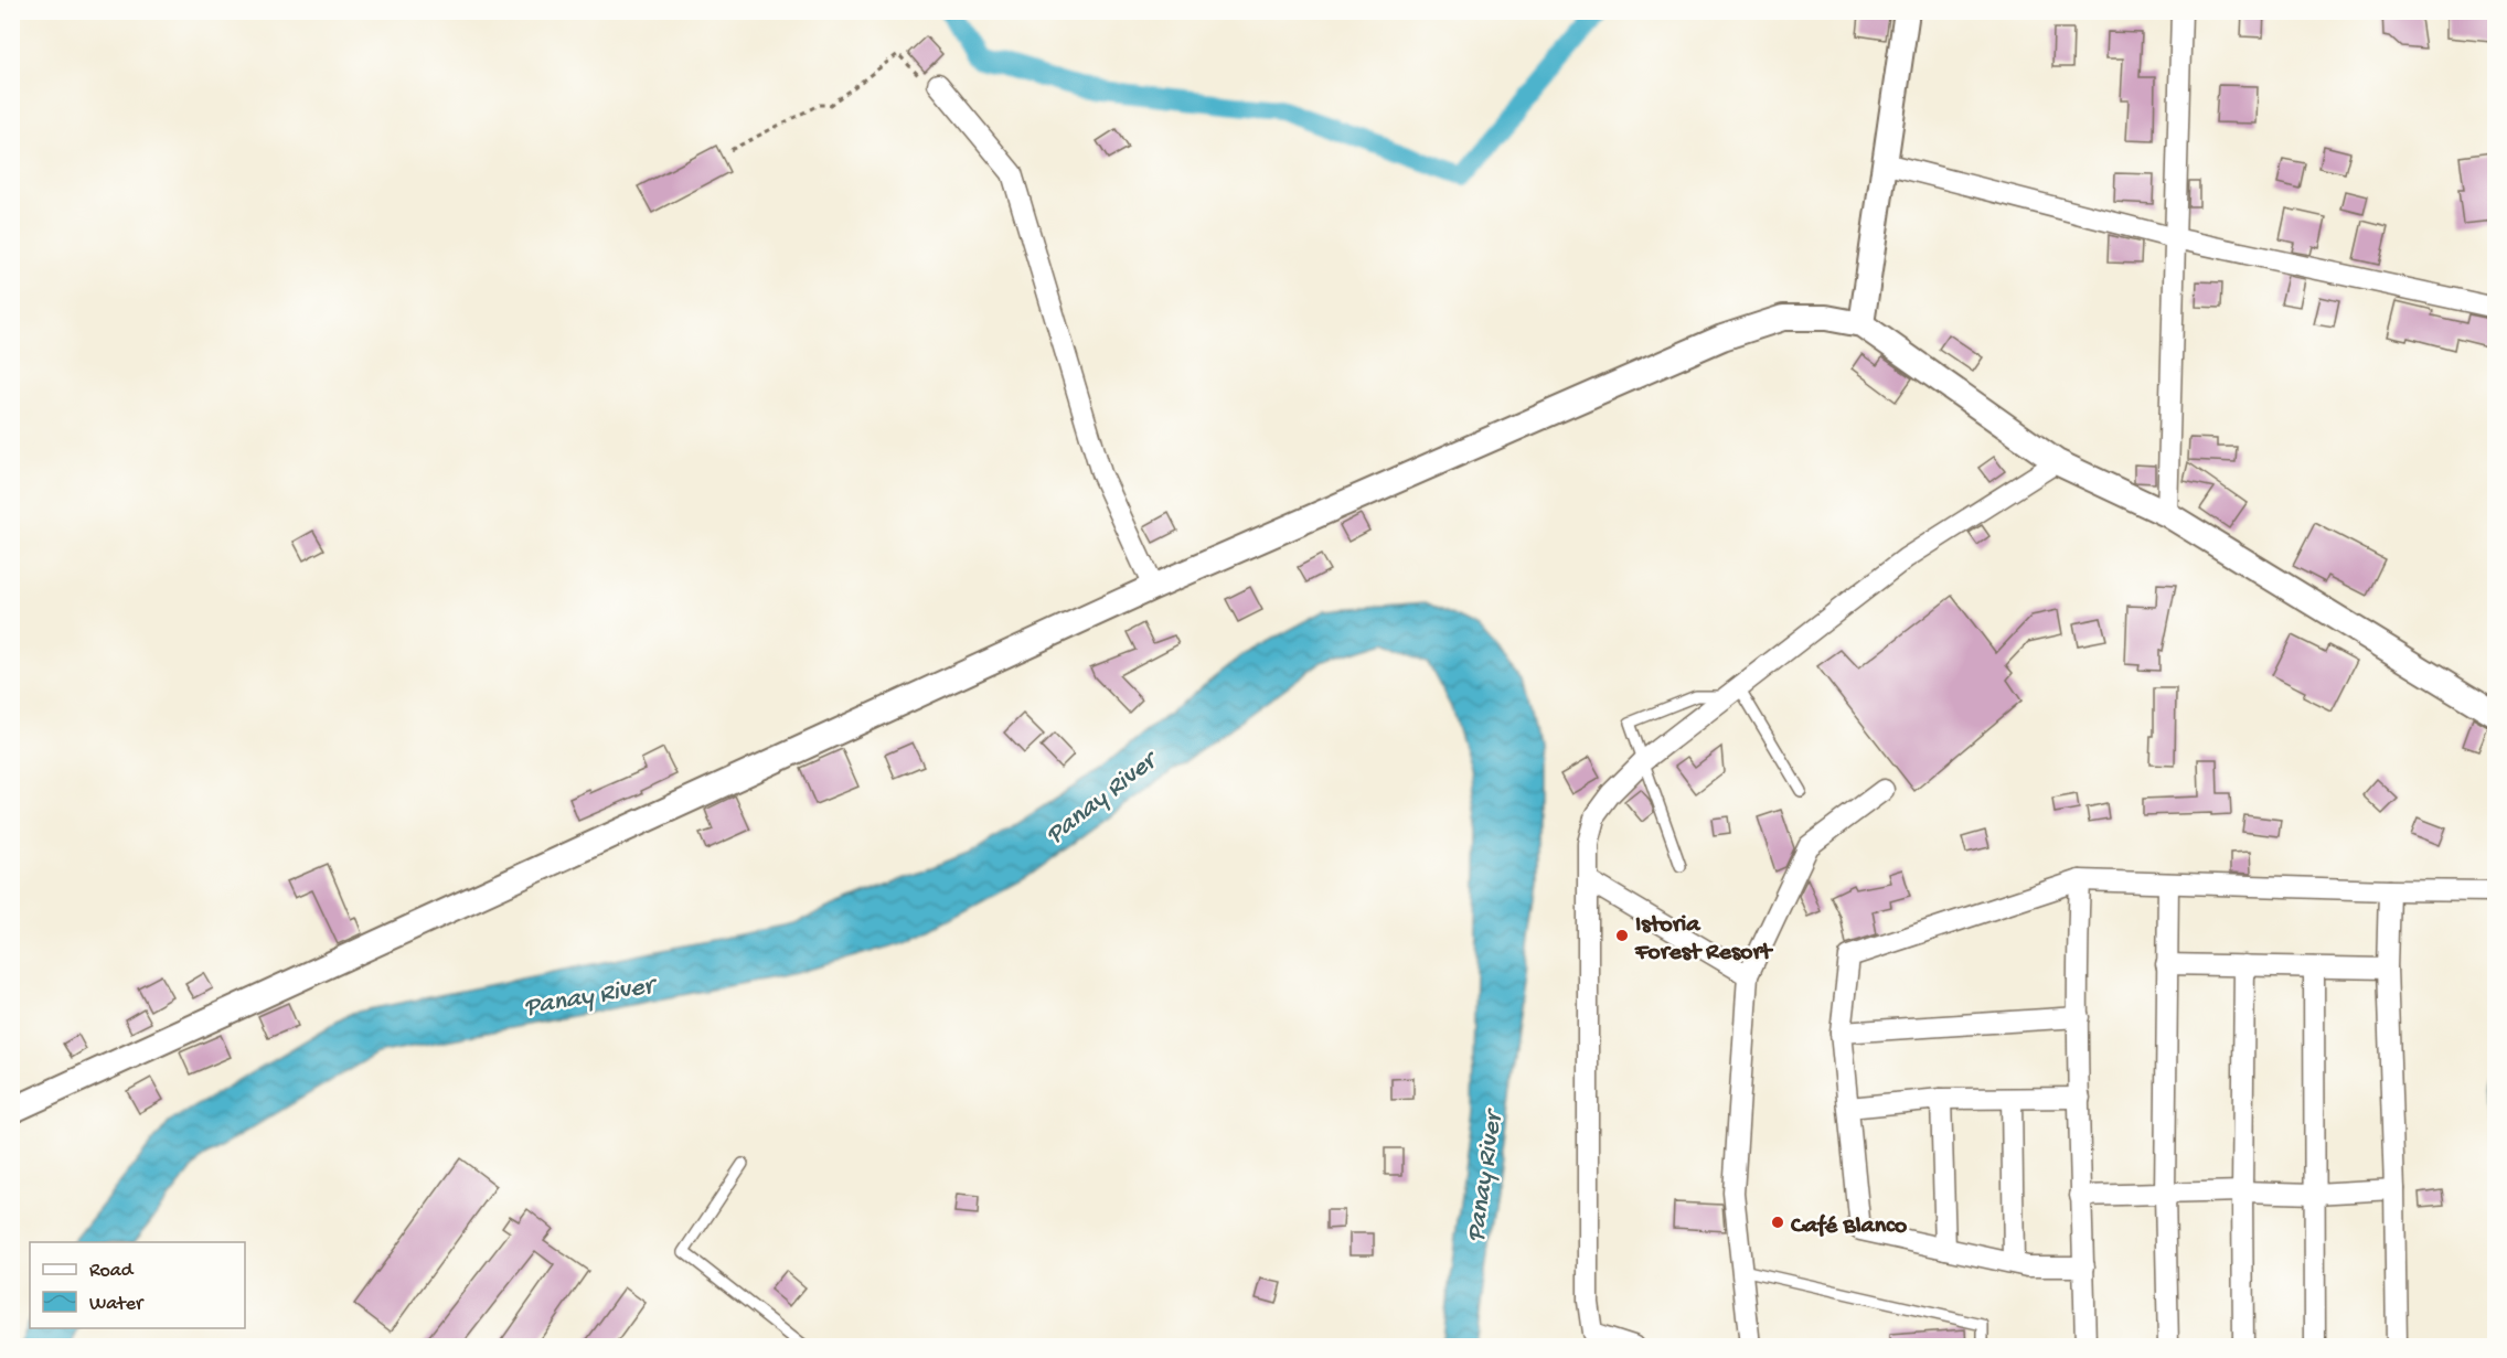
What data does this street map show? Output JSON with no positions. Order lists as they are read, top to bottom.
{
  "water": ["Panay River"],
  "places": ["Istoria Forest Resort", "Café Blanco"],
  "legend": ["Road", "Water"]
}
